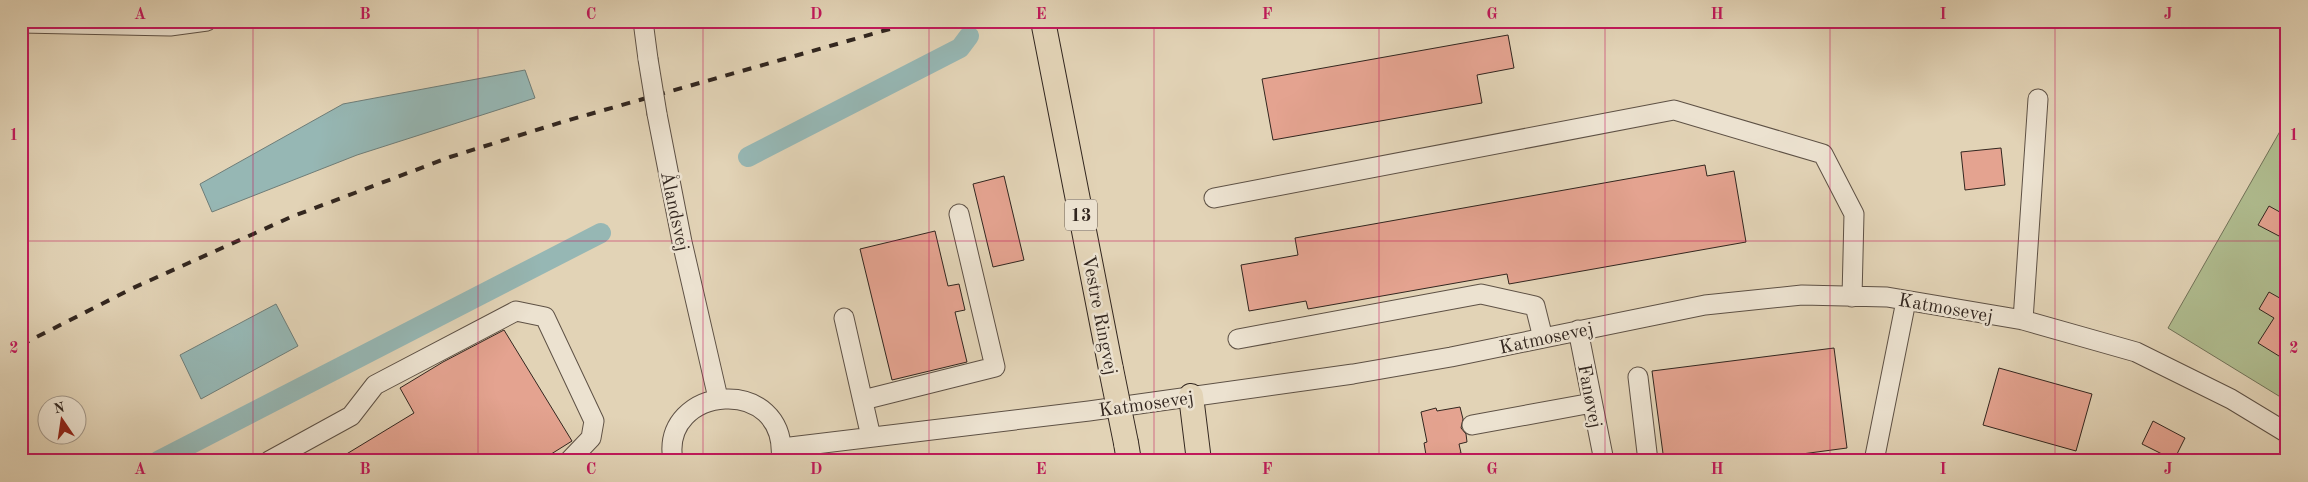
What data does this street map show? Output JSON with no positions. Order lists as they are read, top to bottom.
{
  "streets": {
    "main road": ["13", "Vestre Ringvej"],
    "street": ["Ålandsvej", "Katmosevej", "Fanøvej"]
  },
  "crossings": [
    ["Katmosevej", "Fanøvej"]
  ],
  "north": "top",
  "grid": {
    "columns": [
      "A",
      "B",
      "C",
      "D",
      "E",
      "F",
      "G",
      "H",
      "I",
      "J"
    ],
    "rows": ["1", "2"]
  }
}
